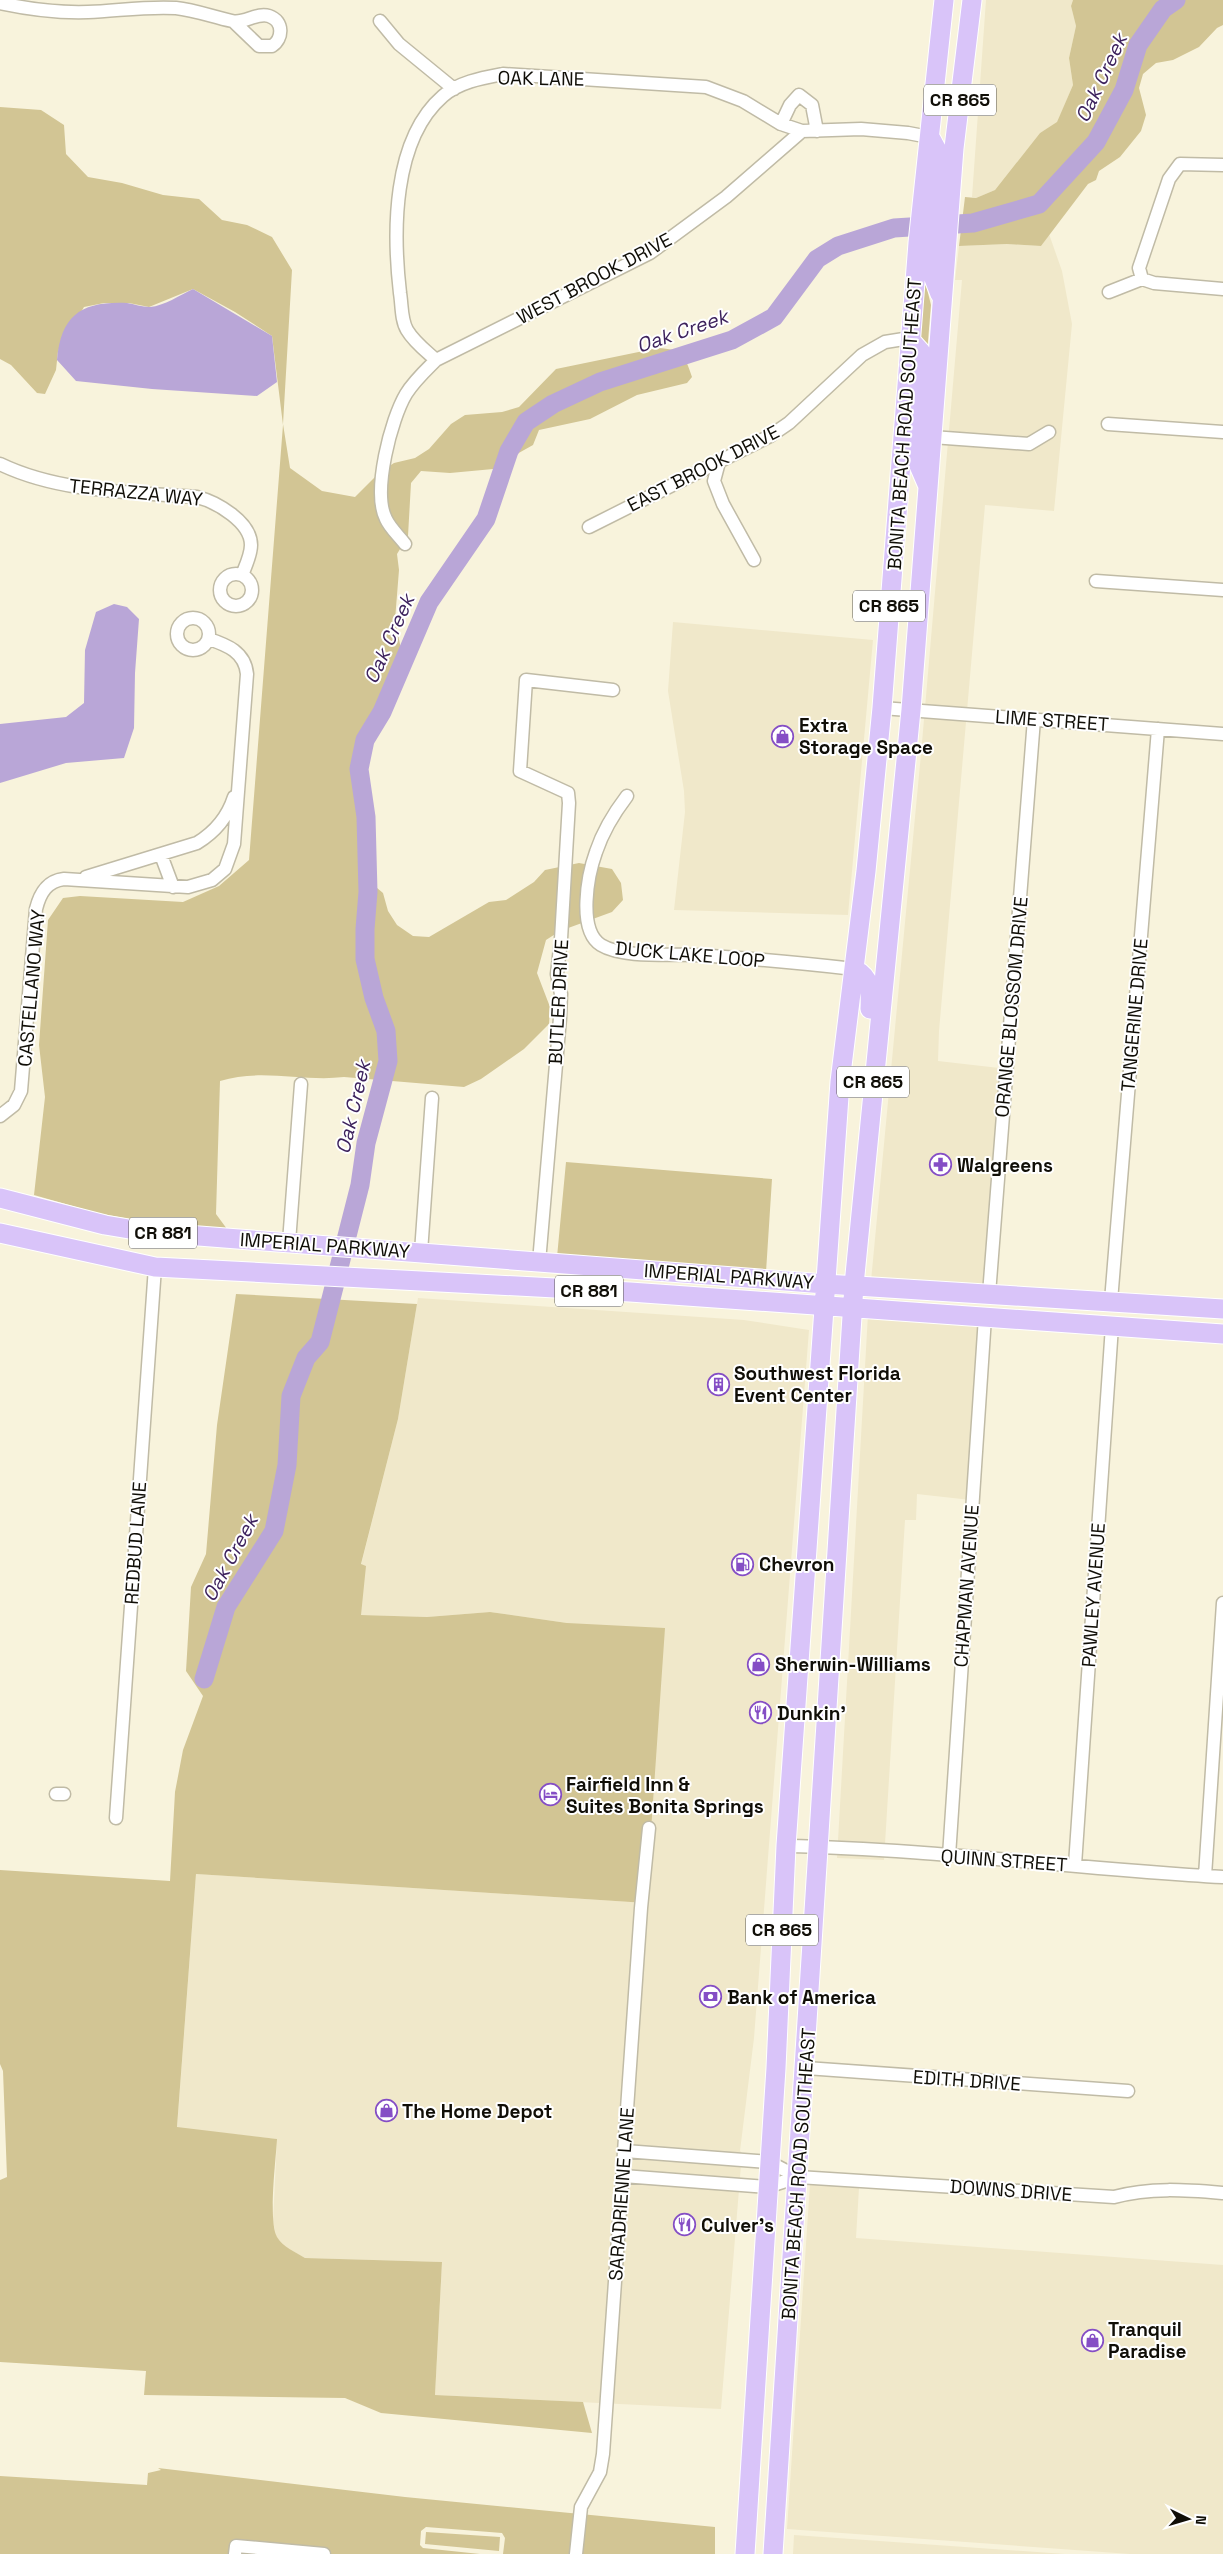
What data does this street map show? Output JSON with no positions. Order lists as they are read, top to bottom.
{
  "streets": {
    "main road": [
      "CR 865",
      "BONITA BEACH ROAD SOUTHEAST",
      "CR 881",
      "IMPERIAL PARKWAY"
    ],
    "street": [
      "OAK LANE",
      "WEST BROOK DRIVE",
      "EAST BROOK DRIVE",
      "TERRAZZA WAY",
      "LIME STREET",
      "DUCK LAKE LOOP",
      "CASTELLANO WAY",
      "BUTLER DRIVE",
      "ORANGE BLOSSOM DRIVE",
      "TANGERINE DRIVE",
      "REDBUD LANE",
      "CHAPMAN AVENUE",
      "PAWLEY AVENUE",
      "QUINN STREET",
      "EDITH DRIVE",
      "DOWNS DRIVE",
      "SARADRIENNE LANE"
    ]
  },
  "crossings": [
    ["OAK LANE", "WEST BROOK DRIVE"],
    ["BONITA BEACH ROAD SOUTHEAST", "EAST BROOK DRIVE"],
    ["BONITA BEACH ROAD SOUTHEAST", "LIME STREET"],
    ["BONITA BEACH ROAD SOUTHEAST", "DUCK LAKE LOOP"],
    ["BONITA BEACH ROAD SOUTHEAST", "IMPERIAL PARKWAY"],
    ["BONITA BEACH ROAD SOUTHEAST", "QUINN STREET"],
    ["BONITA BEACH ROAD SOUTHEAST", "EDITH DRIVE"],
    ["BONITA BEACH ROAD SOUTHEAST", "DOWNS DRIVE"],
    ["LIME STREET", "ORANGE BLOSSOM DRIVE"],
    ["LIME STREET", "TANGERINE DRIVE"],
    ["BUTLER DRIVE", "IMPERIAL PARKWAY"],
    ["ORANGE BLOSSOM DRIVE", "IMPERIAL PARKWAY"],
    ["TANGERINE DRIVE", "IMPERIAL PARKWAY"],
    ["IMPERIAL PARKWAY", "REDBUD LANE"],
    ["IMPERIAL PARKWAY", "CHAPMAN AVENUE"],
    ["IMPERIAL PARKWAY", "PAWLEY AVENUE"],
    ["CHAPMAN AVENUE", "QUINN STREET"],
    ["PAWLEY AVENUE", "QUINN STREET"]
  ],
  "water": ["Oak Creek"],
  "places": {
    "shop": [
      "Extra Storage Space",
      "Sherwin-Williams",
      "The Home Depot",
      "Tranquil Paradise"
    ],
    "pharmacy": ["Walgreens"],
    "building": ["Southwest Florida Event Center"],
    "fuel station": ["Chevron"],
    "restaurant": ["Dunkin'", "Culver's"],
    "hotel": ["Fairfield Inn & Suites Bonita Springs"],
    "bank": ["Bank of America"]
  },
  "north": "right"
}
